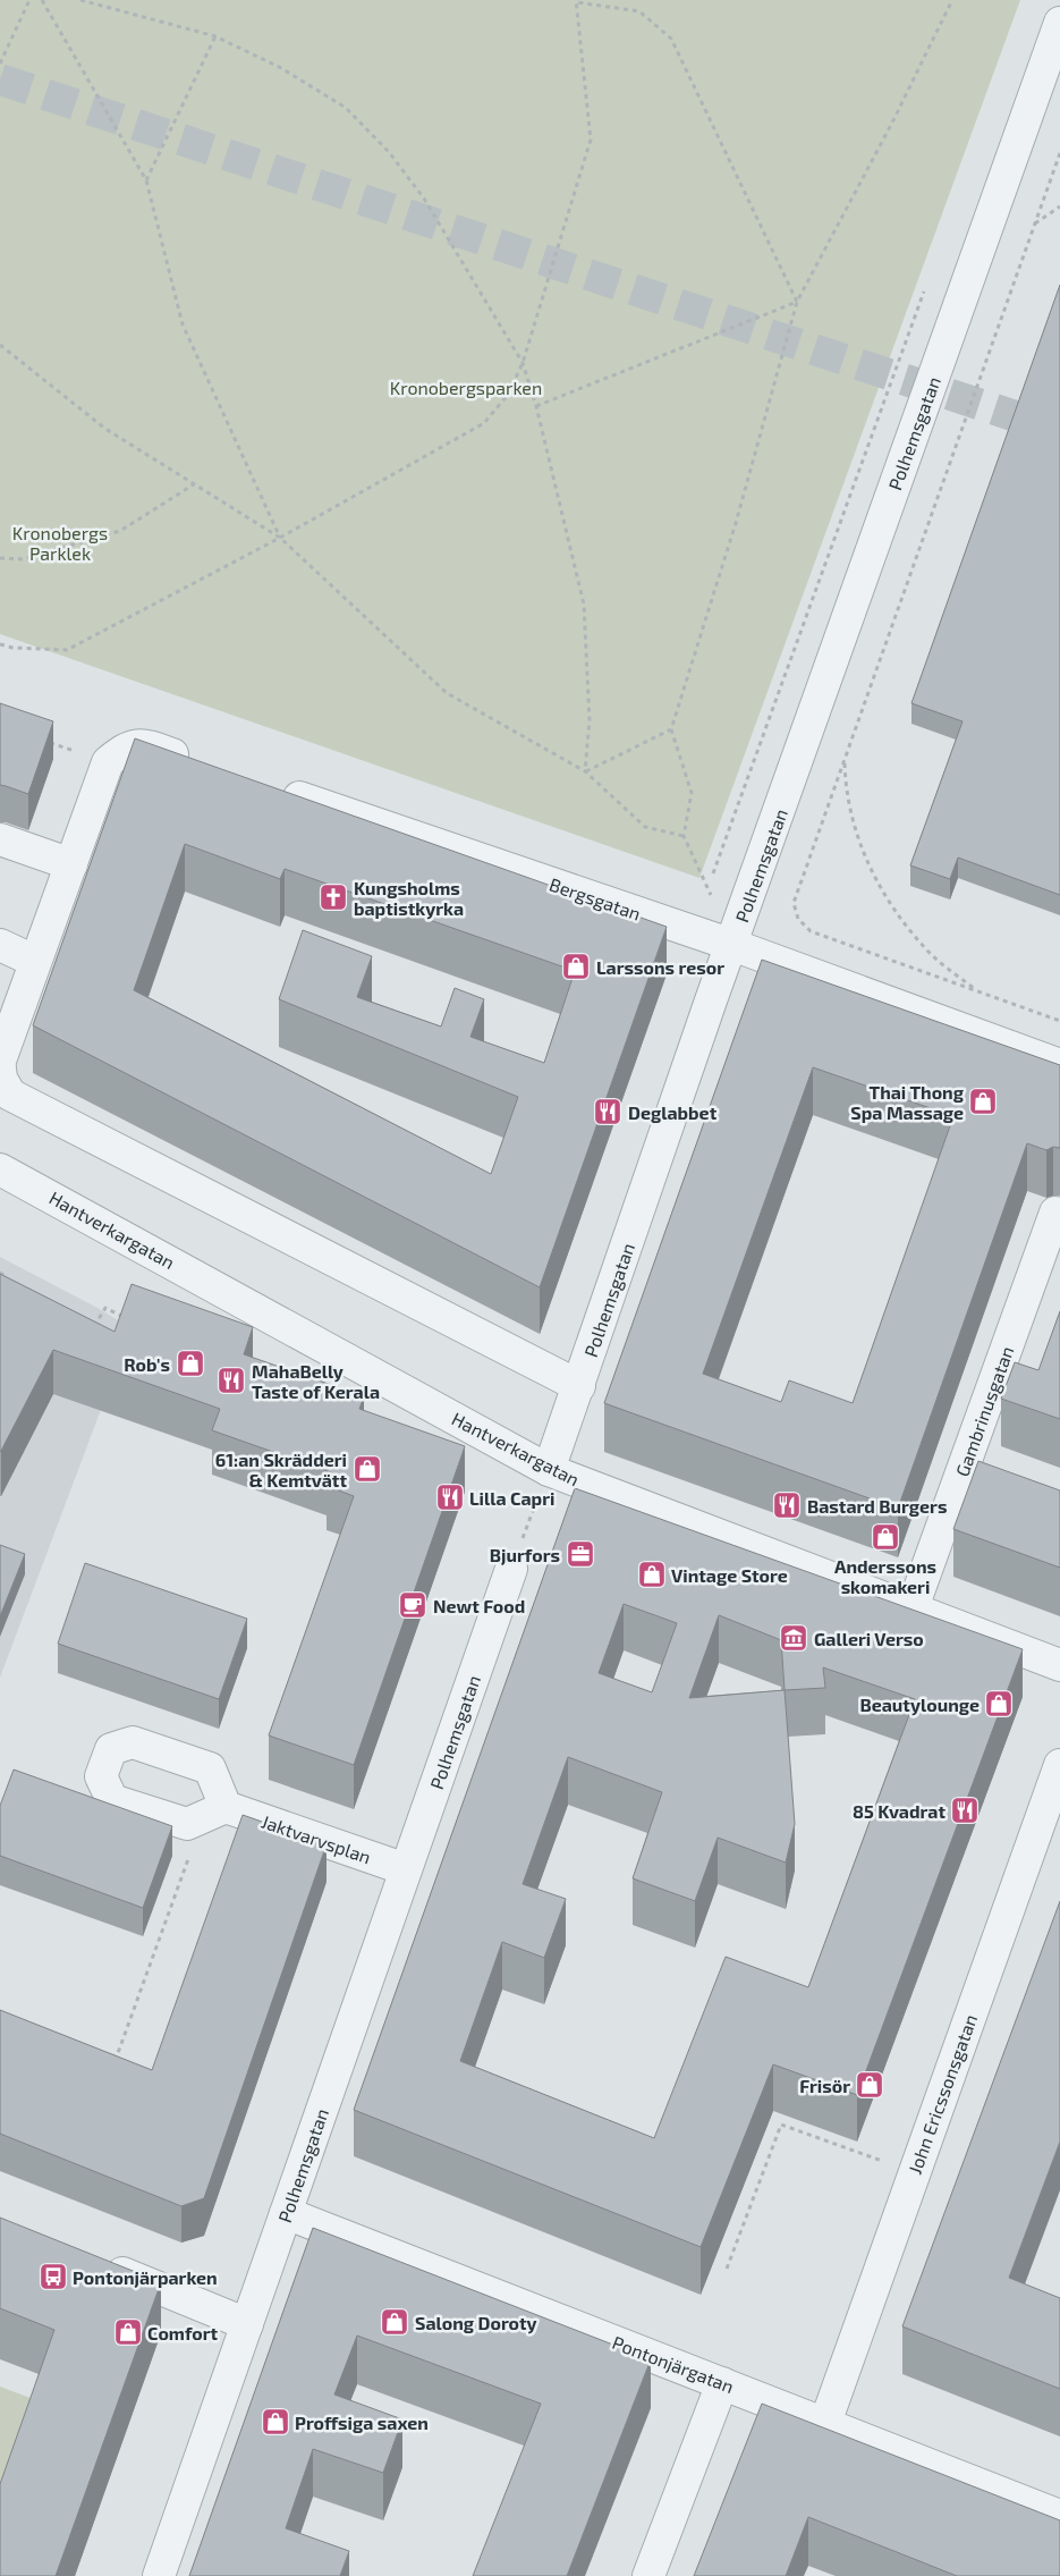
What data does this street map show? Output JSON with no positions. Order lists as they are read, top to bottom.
{
  "streets": {
    "street": [
      "Polhemsgatan",
      "Bergsgatan",
      "Hantverkargatan",
      "Gambrinusgatan",
      "Jaktvarvsplan",
      "John Ericssonsgatan",
      "Pontonjärgatan"
    ]
  },
  "crossings": [
    ["Polhemsgatan", "Bergsgatan"],
    ["Polhemsgatan", "Hantverkargatan"],
    ["Polhemsgatan", "Jaktvarvsplan"],
    ["Polhemsgatan", "Pontonjärgatan"],
    ["Hantverkargatan", "Gambrinusgatan"],
    ["John Ericssonsgatan", "Pontonjärgatan"]
  ],
  "parks": ["Kronobergsparken", "Kronobergs Parklek"],
  "places": {
    "church": ["Kungsholms baptistkyrka"],
    "shop": [
      "Larssons resor",
      "Thai Thong Spa Massage",
      "Rob's",
      "61:an Skrädderi & Kemtvätt",
      "Anderssons skomakeri",
      "Vintage Store",
      "Beautylounge",
      "Frisör",
      "Salong Doroty",
      "Comfort",
      "Proffsiga saxen"
    ],
    "restaurant": [
      "Deglabbet",
      "MahaBelly Taste of Kerala",
      "Lilla Capri",
      "Bastard Burgers",
      "85 Kvadrat"
    ],
    "office": ["Bjurfors"],
    "cafe": ["Newt Food"],
    "museum": ["Galleri Verso"],
    "bus stop": ["Pontonjärparken"]
  }
}
